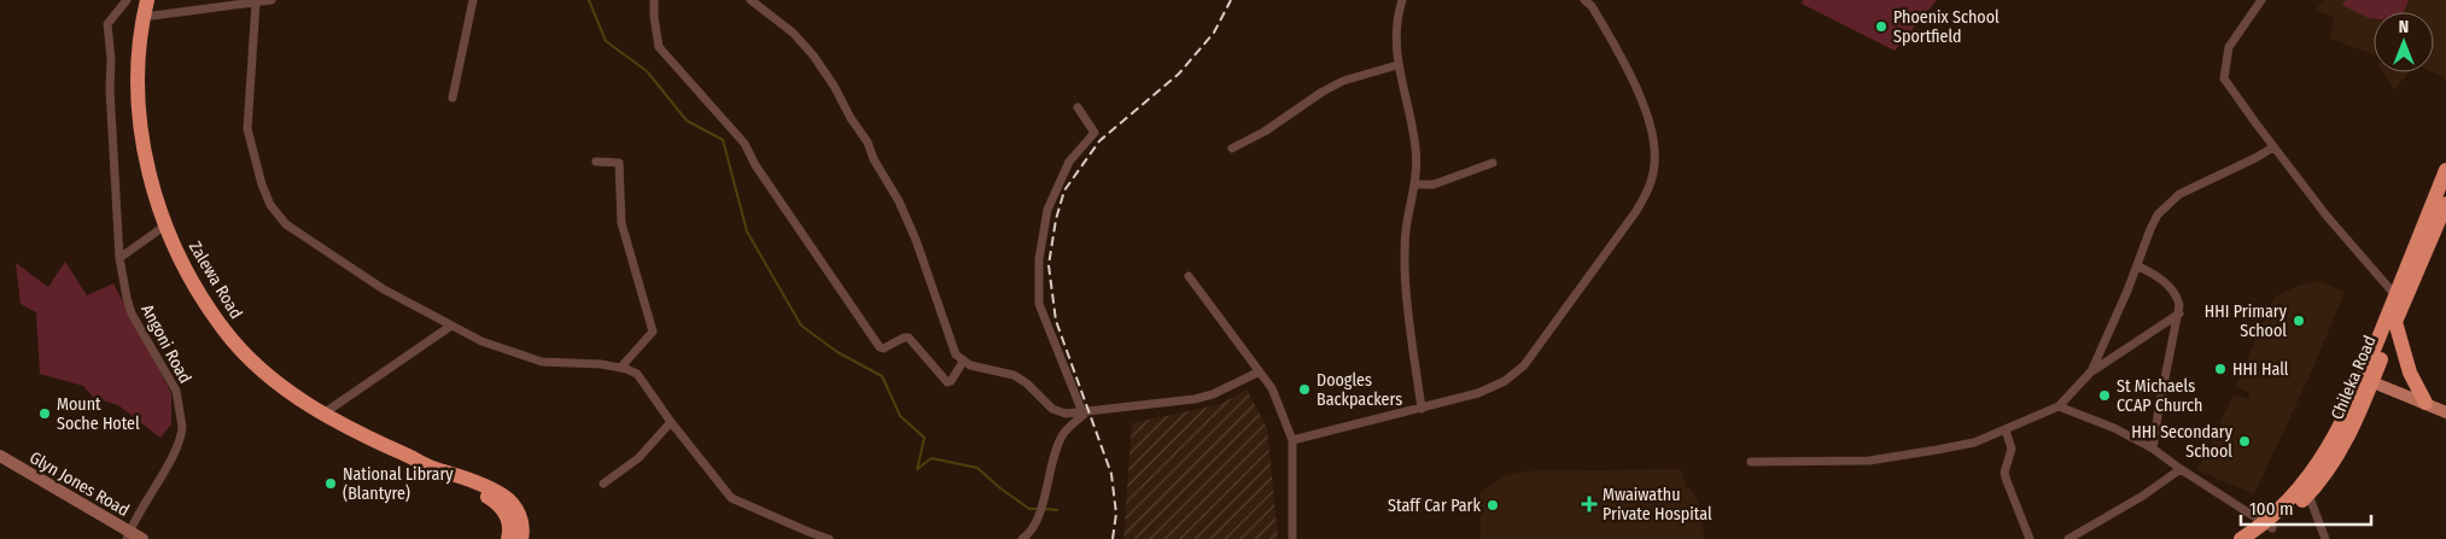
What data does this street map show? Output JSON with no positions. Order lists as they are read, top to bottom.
{
  "streets": {
    "highway": ["Zalewa Road", "Chileka Road"],
    "street": ["Angoni Road", "Glyn Jones Road"]
  },
  "crossings": [
    ["Angoni Road", "Glyn Jones Road"]
  ],
  "places": {
    "other": [
      "Phoenix School Sportfield",
      "HHI Primary School",
      "HHI Hall",
      "Doogles Backpackers",
      "St Michaels CCAP Church",
      "Mount Soche Hotel",
      "HHI Secondary School",
      "National Library (Blantyre)",
      "Staff Car Park"
    ],
    "health": ["Mwaiwathu Private Hospital"]
  },
  "scale_bar": "100 m",
  "north": "top"
}
